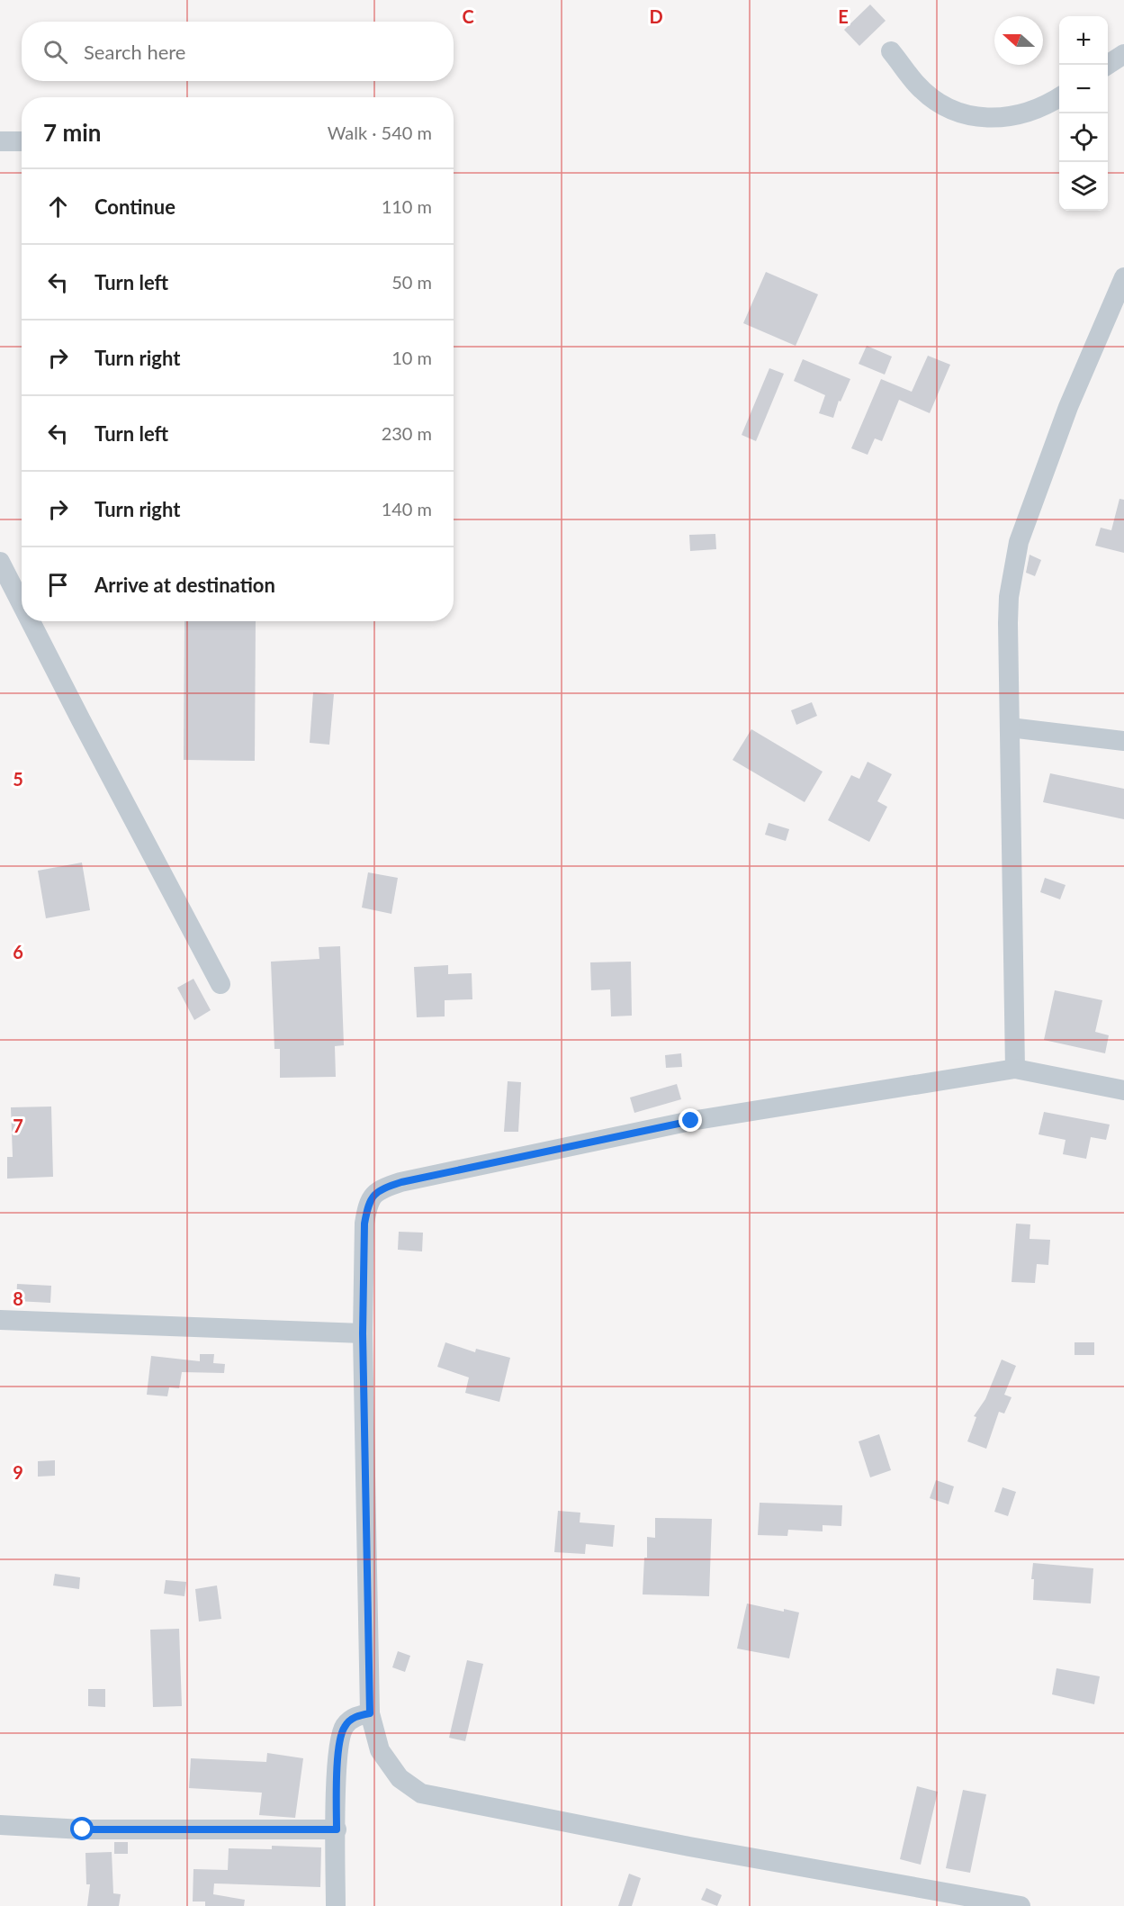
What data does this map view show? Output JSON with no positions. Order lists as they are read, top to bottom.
{
  "north": "left",
  "page": {
    "map_buttons": ["+", "−"],
    "search": "Search here",
    "heading": ["7 min", "Walk · 540 m"],
    "list": [
      ["Continue", "110 m"],
      ["Turn left", "50 m"],
      ["Turn right", "10 m"],
      ["Turn left", "230 m"],
      ["Turn right", "140 m"],
      "Arrive at destination"
    ]
  },
  "grid": {
    "columns": ["C", "D", "E"],
    "rows": [
      "5",
      "6",
      "7",
      "8",
      "9"
    ]
  }
}
